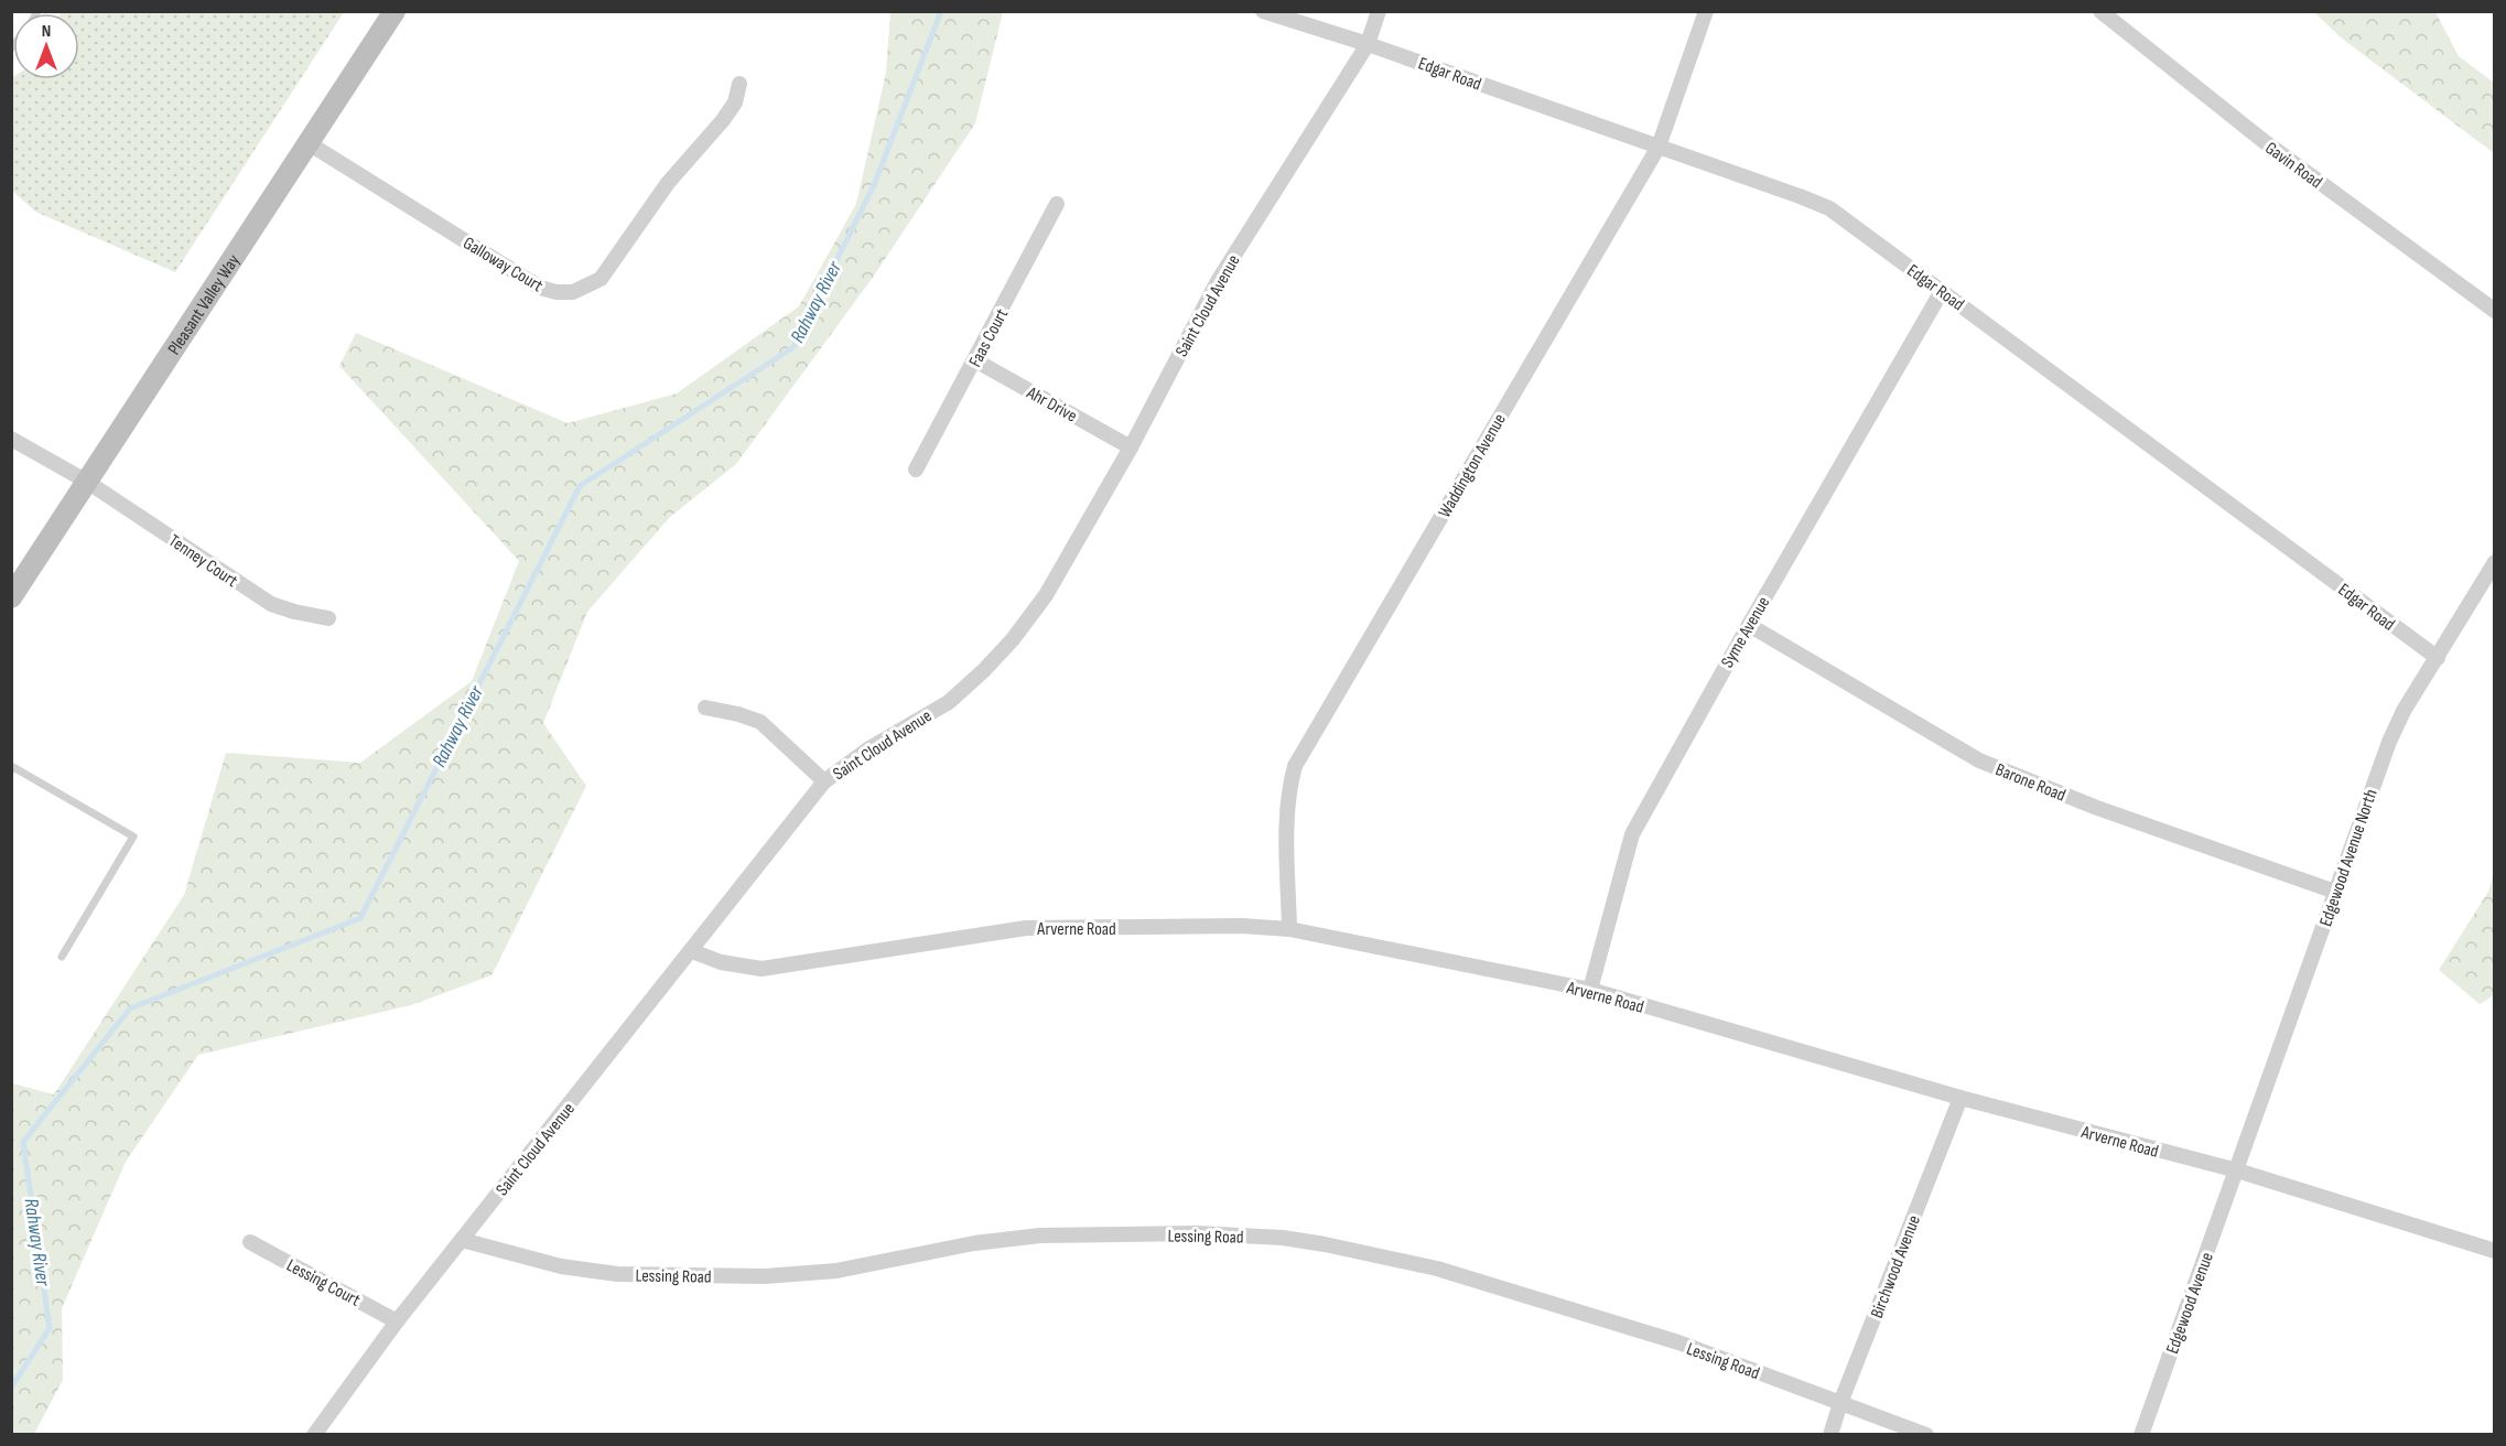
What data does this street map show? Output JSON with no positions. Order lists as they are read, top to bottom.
{
  "streets": {
    "main road": ["Pleasant Valley Way"],
    "street": [
      "Edgar Road",
      "Gavin Road",
      "Galloway Court",
      "Saint Cloud Avenue",
      "Faas Court",
      "Ahr Drive",
      "Waddington Avenue",
      "Tenney Court",
      "Syme Avenue",
      "Barone Road",
      "Edgewood Avenue North",
      "Arverne Road",
      "Lessing Road",
      "Birchwood Avenue",
      "Lessing Court",
      "Edgewood Avenue"
    ]
  },
  "crossings": [
    ["Edgar Road", "Saint Cloud Avenue"],
    ["Edgar Road", "Waddington Avenue"],
    ["Edgar Road", "Syme Avenue"],
    ["Edgar Road", "Edgewood Avenue North"],
    ["Galloway Court", "Pleasant Valley Way"],
    ["Pleasant Valley Way", "Tenney Court"],
    ["Saint Cloud Avenue", "Ahr Drive"],
    ["Saint Cloud Avenue", "Arverne Road"],
    ["Saint Cloud Avenue", "Lessing Road"],
    ["Saint Cloud Avenue", "Lessing Court"],
    ["Faas Court", "Ahr Drive"],
    ["Waddington Avenue", "Arverne Road"],
    ["Syme Avenue", "Barone Road"],
    ["Syme Avenue", "Arverne Road"],
    ["Barone Road", "Edgewood Avenue North"],
    ["Edgewood Avenue North", "Arverne Road"],
    ["Edgewood Avenue North", "Edgewood Avenue"],
    ["Arverne Road", "Birchwood Avenue"],
    ["Arverne Road", "Edgewood Avenue"],
    ["Lessing Road", "Birchwood Avenue"]
  ],
  "water": ["Rahway River"],
  "north": "top"
}
